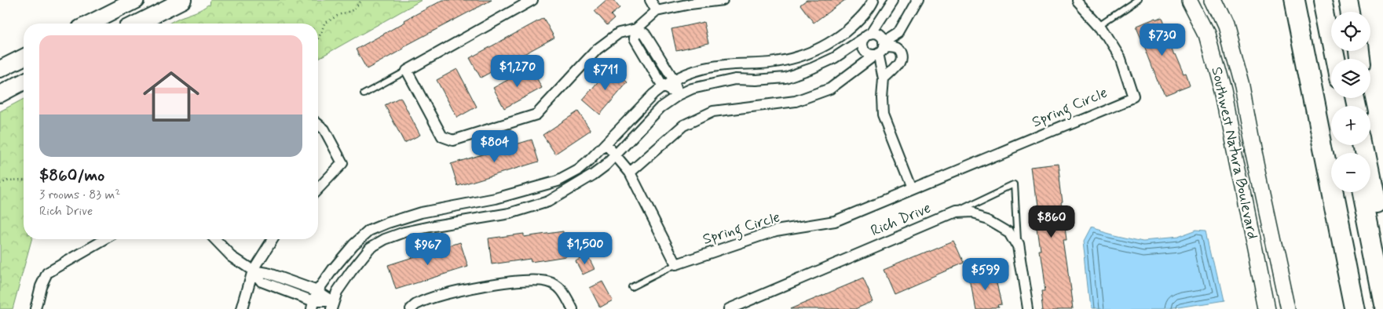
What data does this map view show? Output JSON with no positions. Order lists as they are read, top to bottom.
{
  "streets": {
    "street": ["Spring Circle", "Southwest Natura Boulevard", "Rich Drive"]
  },
  "page": {
    "map_buttons": ["+", "−"],
    "price": [
      "$730",
      "$1,270",
      "$711",
      "$804",
      "$860",
      "$1,500",
      "$967",
      "$599"
    ],
    "list": [
      {
        "name": "$860/mo",
        "note": "3 rooms · 83 m² · Rich Drive"
      }
    ]
  }
}
